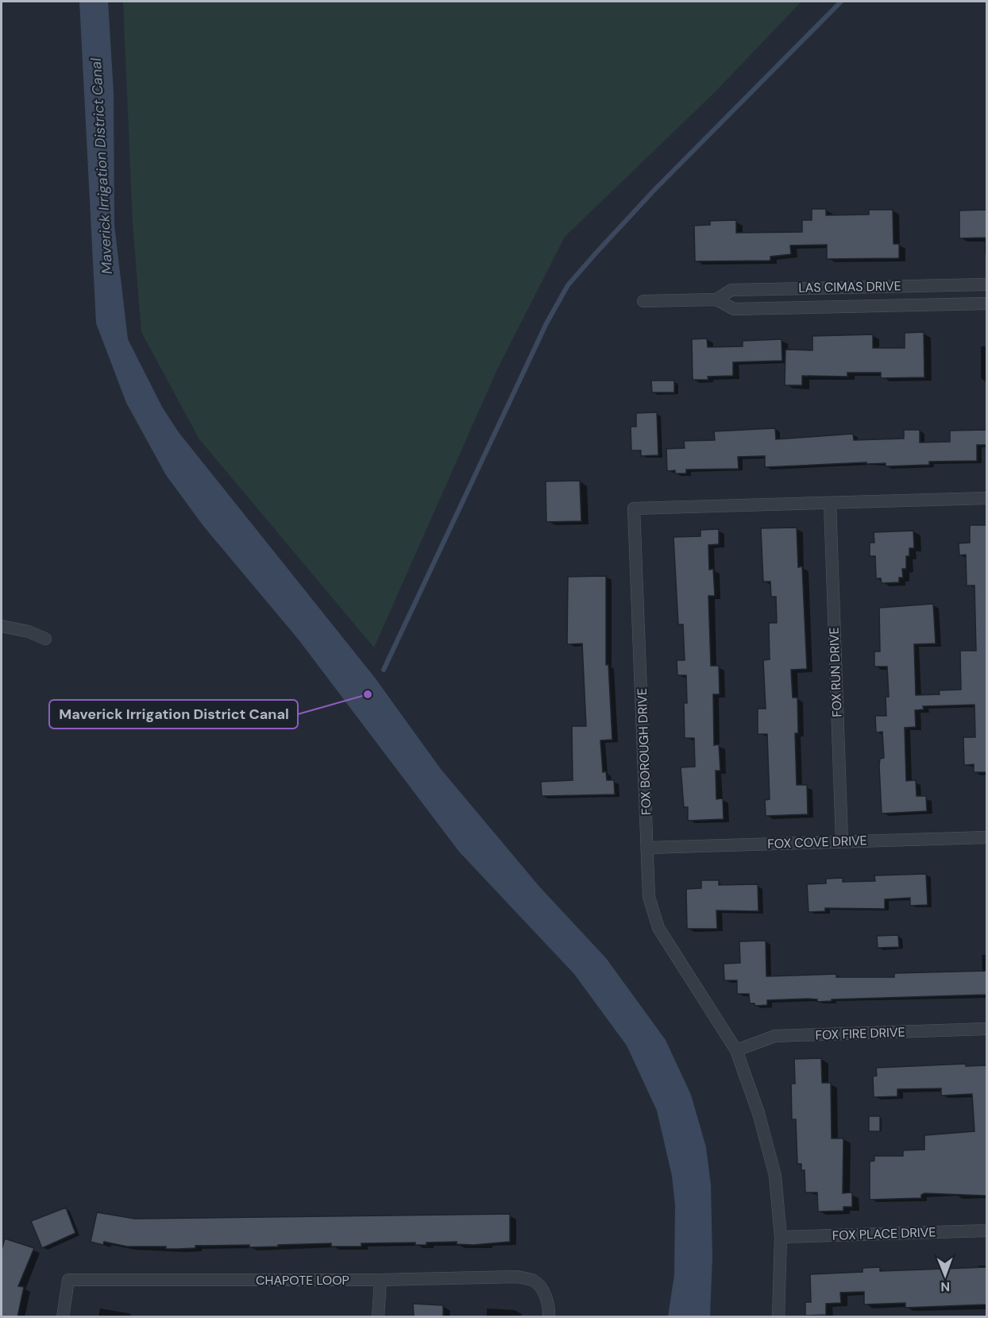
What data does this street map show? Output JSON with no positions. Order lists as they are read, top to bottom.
{
  "streets": {
    "street": [
      "LAS CIMAS DRIVE",
      "FOX RUN DRIVE",
      "FOX BOROUGH DRIVE",
      "FOX COVE DRIVE",
      "FOX FIRE DRIVE",
      "FOX PLACE DRIVE",
      "CHAPOTE LOOP"
    ]
  },
  "crossings": [
    ["FOX RUN DRIVE", "FOX BOROUGH DRIVE"],
    ["FOX RUN DRIVE", "FOX COVE DRIVE"],
    ["FOX BOROUGH DRIVE", "FOX COVE DRIVE"],
    ["FOX BOROUGH DRIVE", "FOX FIRE DRIVE"],
    ["FOX BOROUGH DRIVE", "FOX PLACE DRIVE"]
  ],
  "water": ["Maverick Irrigation District Canal"],
  "places": ["Maverick Irrigation District Canal"],
  "north": "bottom"
}
